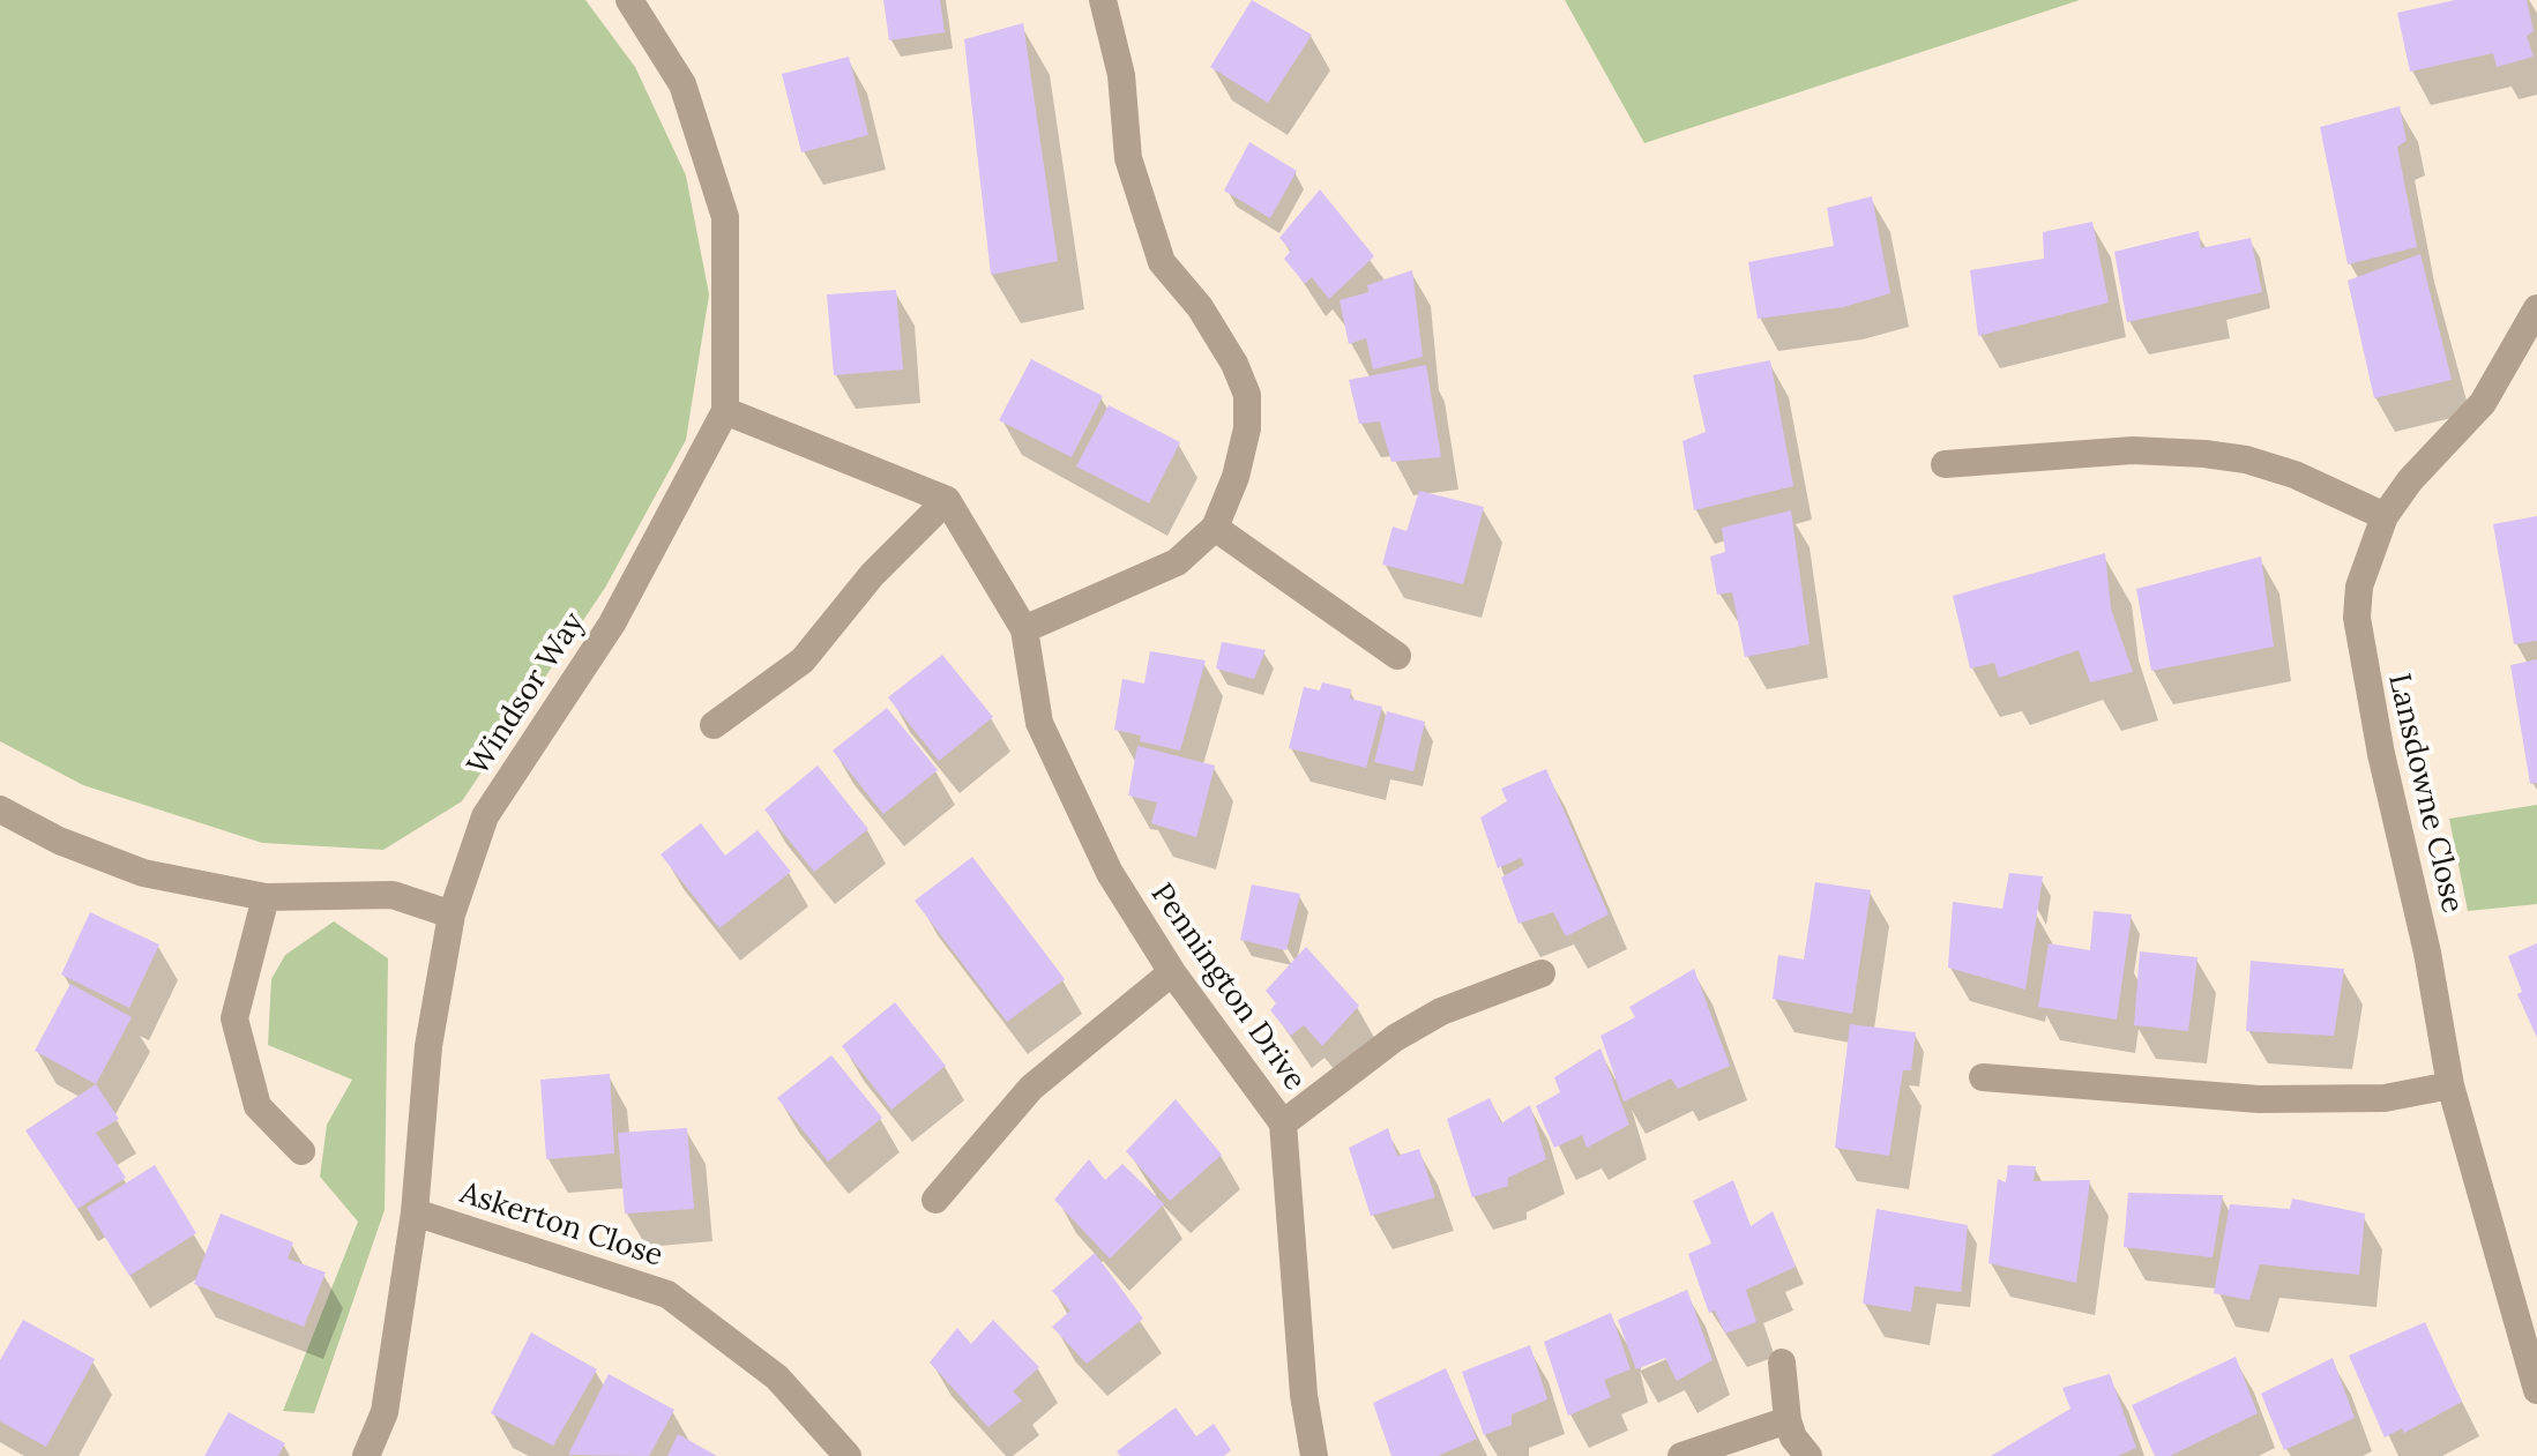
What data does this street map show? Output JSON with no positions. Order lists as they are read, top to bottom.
{
  "streets": {
    "street": [
      "Windsor Way",
      "Lansdowne Close",
      "Pennington Drive",
      "Askerton Close"
    ]
  },
  "crossings": [
    ["Windsor Way", "Askerton Close"]
  ]
}
